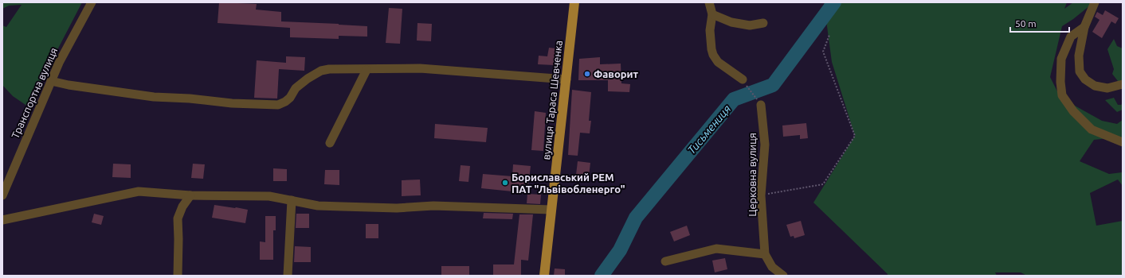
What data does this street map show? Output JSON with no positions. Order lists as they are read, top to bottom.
{
  "streets": {
    "main road": ["вулиця Тараса Шевченка"],
    "street": ["Транспортна вулиця", "Церковна вулиця"]
  },
  "water": ["Тисьмениця"],
  "places": ["Фаворит", "Бориславський РЕМ ПАТ \"Львівобленерго\""],
  "scale_bar": "50 m"
}
